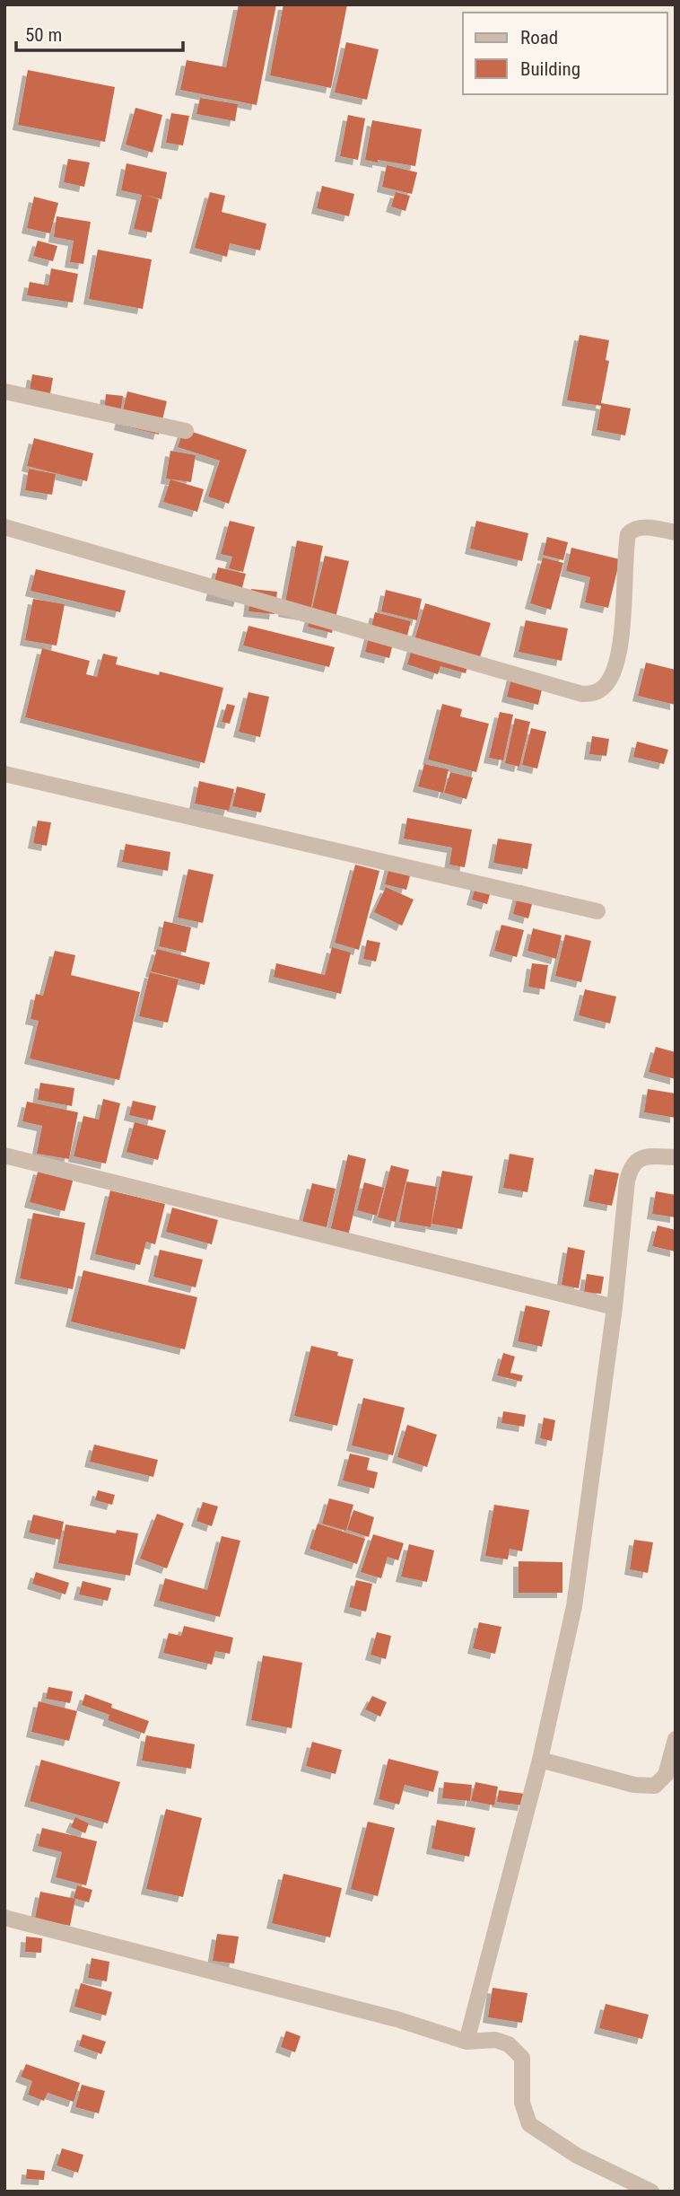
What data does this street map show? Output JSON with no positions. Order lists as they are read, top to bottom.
{
  "legend": ["Road", "Building"],
  "scale_bar": "50 m"
}
